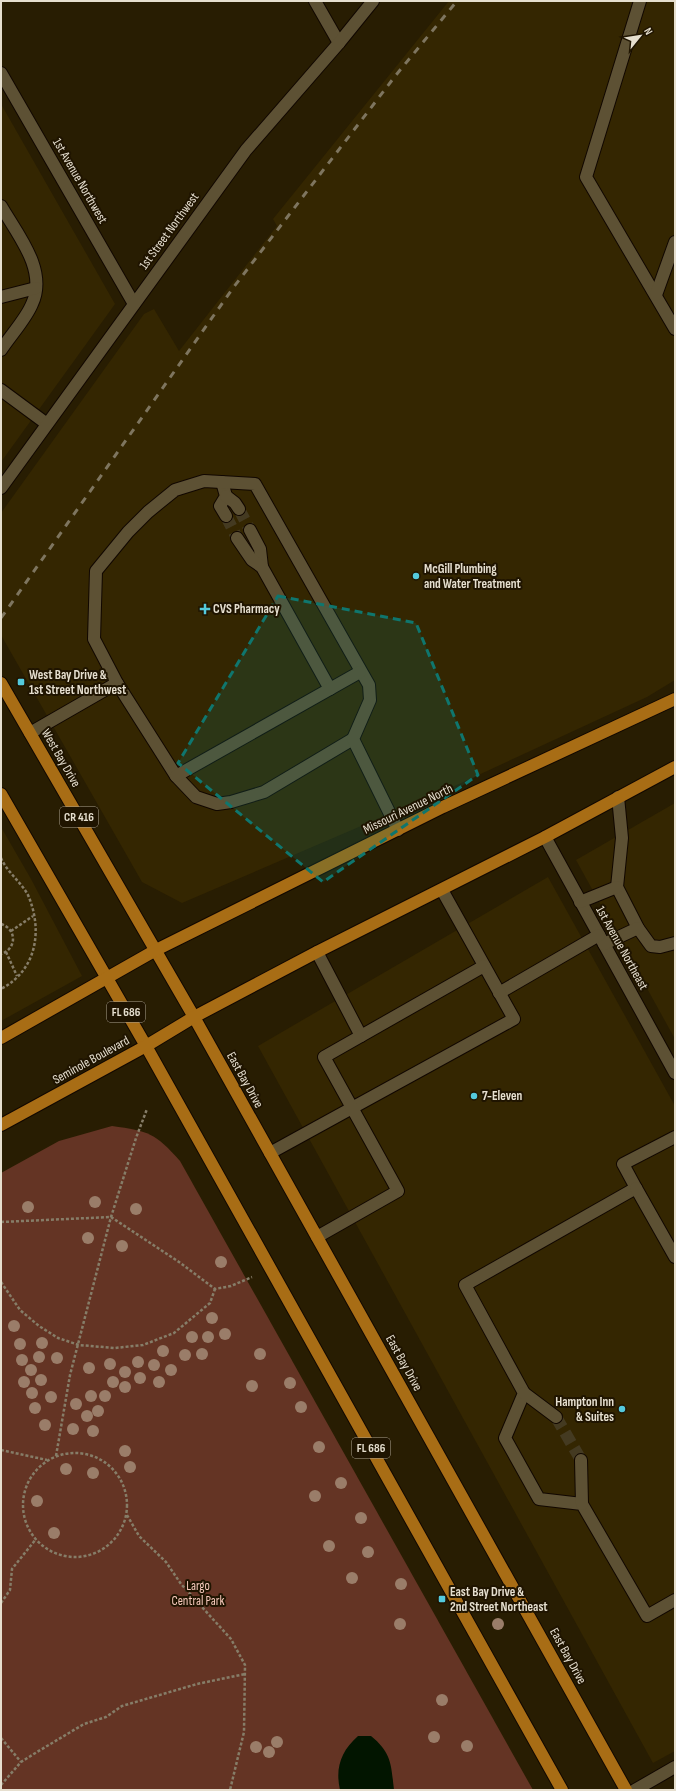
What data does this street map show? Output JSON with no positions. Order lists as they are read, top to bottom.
{
  "streets": {
    "main road": [
      "West Bay Drive",
      "Missouri Avenue North",
      "CR 416",
      "FL 686",
      "Seminole Boulevard",
      "East Bay Drive"
    ],
    "street": ["1st Avenue Northwest", "1st Street Northwest", "1st Avenue Northeast"]
  },
  "crossings": [
    ["1st Avenue Northwest", "1st Street Northwest"],
    ["West Bay Drive", "Missouri Avenue North"],
    ["West Bay Drive", "East Bay Drive"],
    ["Missouri Avenue North", "East Bay Drive"],
    ["FL 686", "Seminole Boulevard"],
    ["Seminole Boulevard", "East Bay Drive"]
  ],
  "parks": ["Largo Central Park"],
  "places": {
    "other": ["McGill Plumbing and Water Treatment", "7-Eleven", "Hampton Inn & Suites"],
    "health": ["CVS Pharmacy"],
    "transit": ["West Bay Drive & 1st Street Northwest", "East Bay Drive & 2nd Street Northeast"]
  },
  "north": "top right"
}
